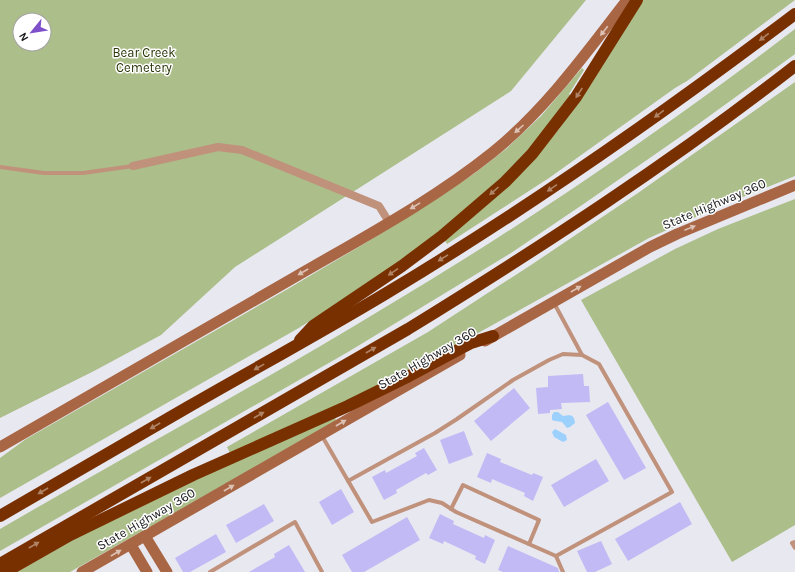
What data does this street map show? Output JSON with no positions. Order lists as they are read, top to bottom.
{
  "streets": {
    "main road": ["State Highway 360"]
  },
  "one_way": ["State Highway 360"],
  "parks": ["Bear Creek Cemetery"],
  "north": "bottom left"
}
